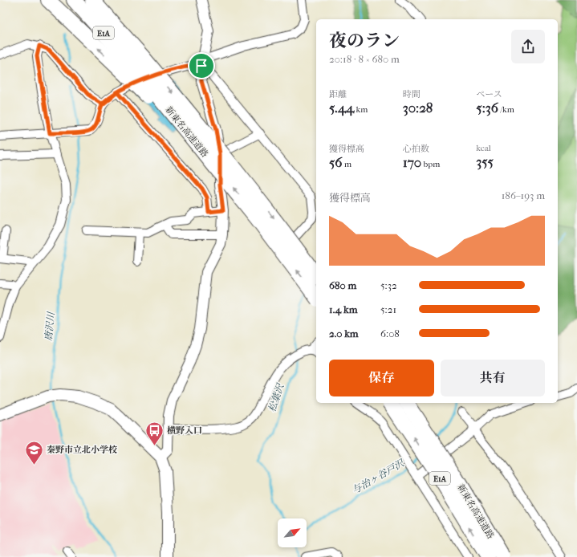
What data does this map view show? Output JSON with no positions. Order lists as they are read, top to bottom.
{
  "streets": {
    "highway": ["E1A", "新東名高速道路"]
  },
  "water": ["唐沢川", "松葉沢", "与治ヶ谷戸沢"],
  "places": {
    "bus stop": ["横野入口"],
    "school or university": ["秦野市立北小学校"]
  },
  "north": "top right",
  "page": {
    "heading": ["夜のラン", "20:18 · 8 × 680 m"],
    "stats": [
      ["距離", "5.44 km"],
      ["時間", "30:28"],
      ["ペース", "5:36 /km"],
      ["獲得標高", "56 m"],
      ["心拍数", "170 bpm"],
      ["kcal", "355"]
    ],
    "chart": ["獲得標高", "186–193 m"],
    "list": [
      {
        "name": "680 m",
        "note": "5:32"
      },
      {
        "name": "1.4 km",
        "note": "5:21"
      },
      {
        "name": "2.0 km",
        "note": "6:08"
      }
    ],
    "buttons": ["保存", "共有"]
  }
}
